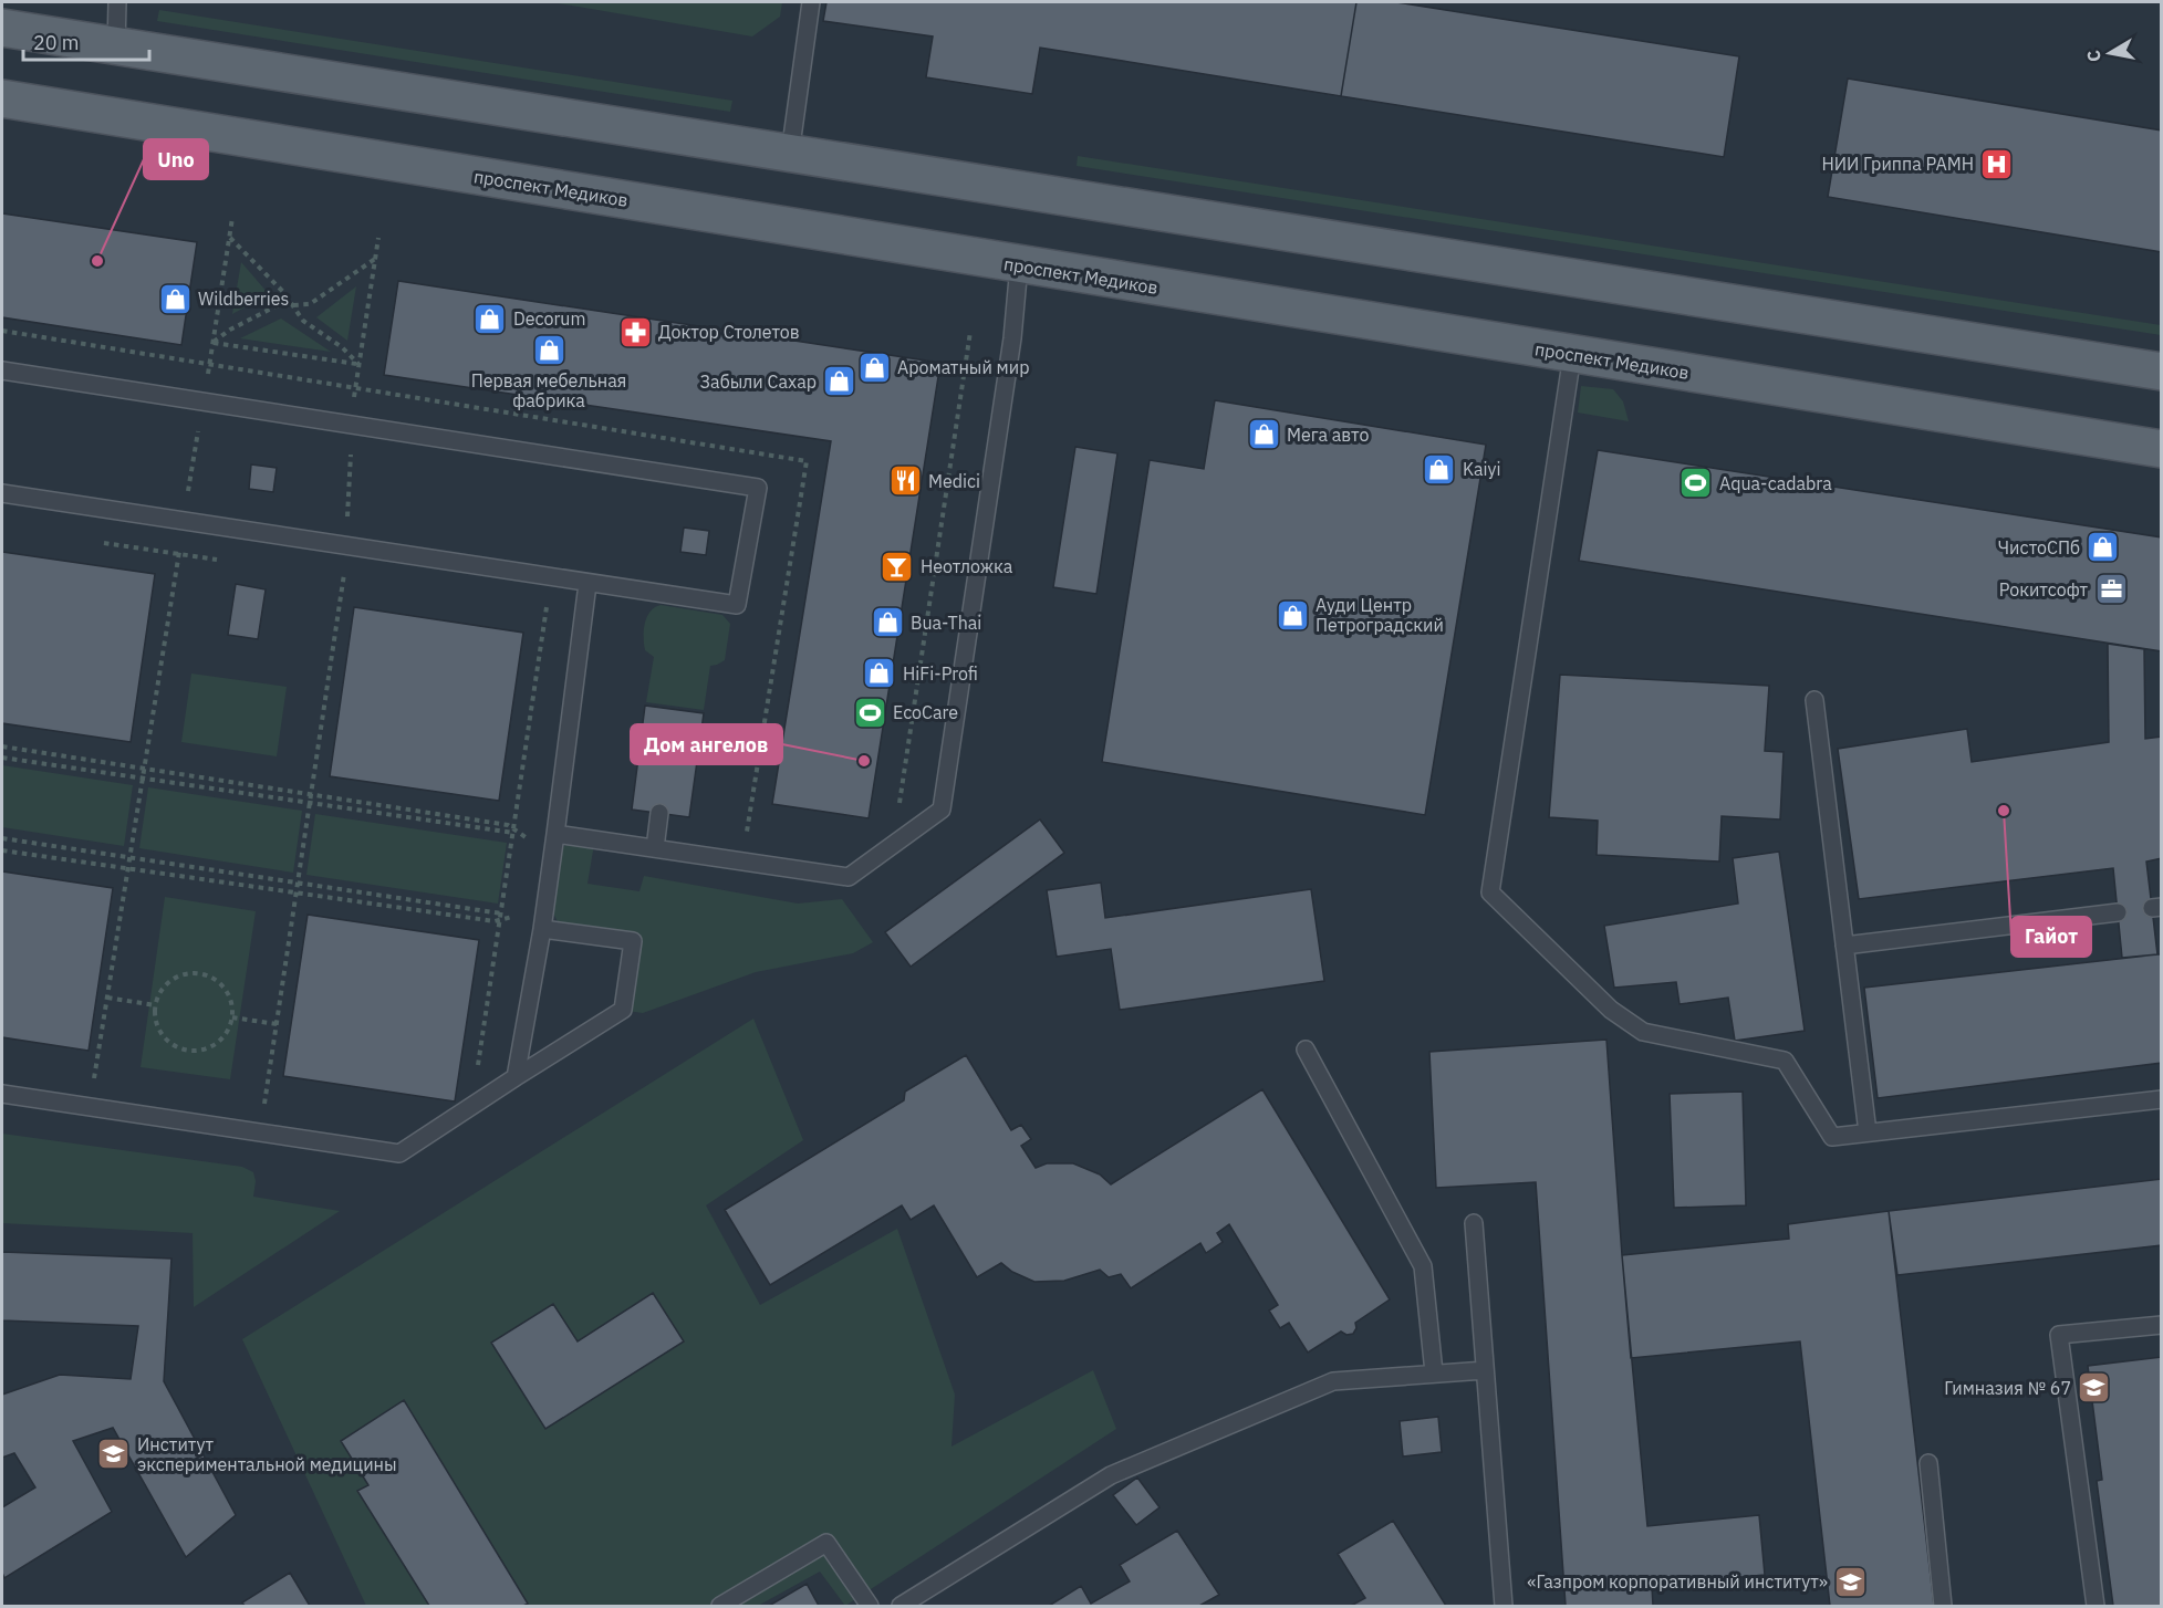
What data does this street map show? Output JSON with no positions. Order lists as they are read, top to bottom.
{
  "streets": {
    "main road": ["проспект Медиков"]
  },
  "places": {
    "hospital": ["НИИ Гриппа РАМН"],
    "other": ["Uno", "Дом ангелов", "Гайот"],
    "shop": [
      "Wildberries",
      "Decorum",
      "Первая мебельная фабрика",
      "Ароматный мир",
      "Забыли Сахар",
      "Мега авто",
      "Kaiyi",
      "ЧистоСПб",
      "Ауди Центр Петроградский",
      "Bua-Thai",
      "HiFi-Profi"
    ],
    "pharmacy": ["Доктор Столетов"],
    "restaurant": ["Medici"],
    "sports": ["Aqua-cadabra", "EcoCare"],
    "bar": ["Неотложка"],
    "office": ["Рокитсофт"],
    "school or university": ["Гимназия № 67", "Институт экспериментальной медицины", "«Газпром корпоративный институт»"]
  },
  "scale_bar": "20 m",
  "north": "left"
}
